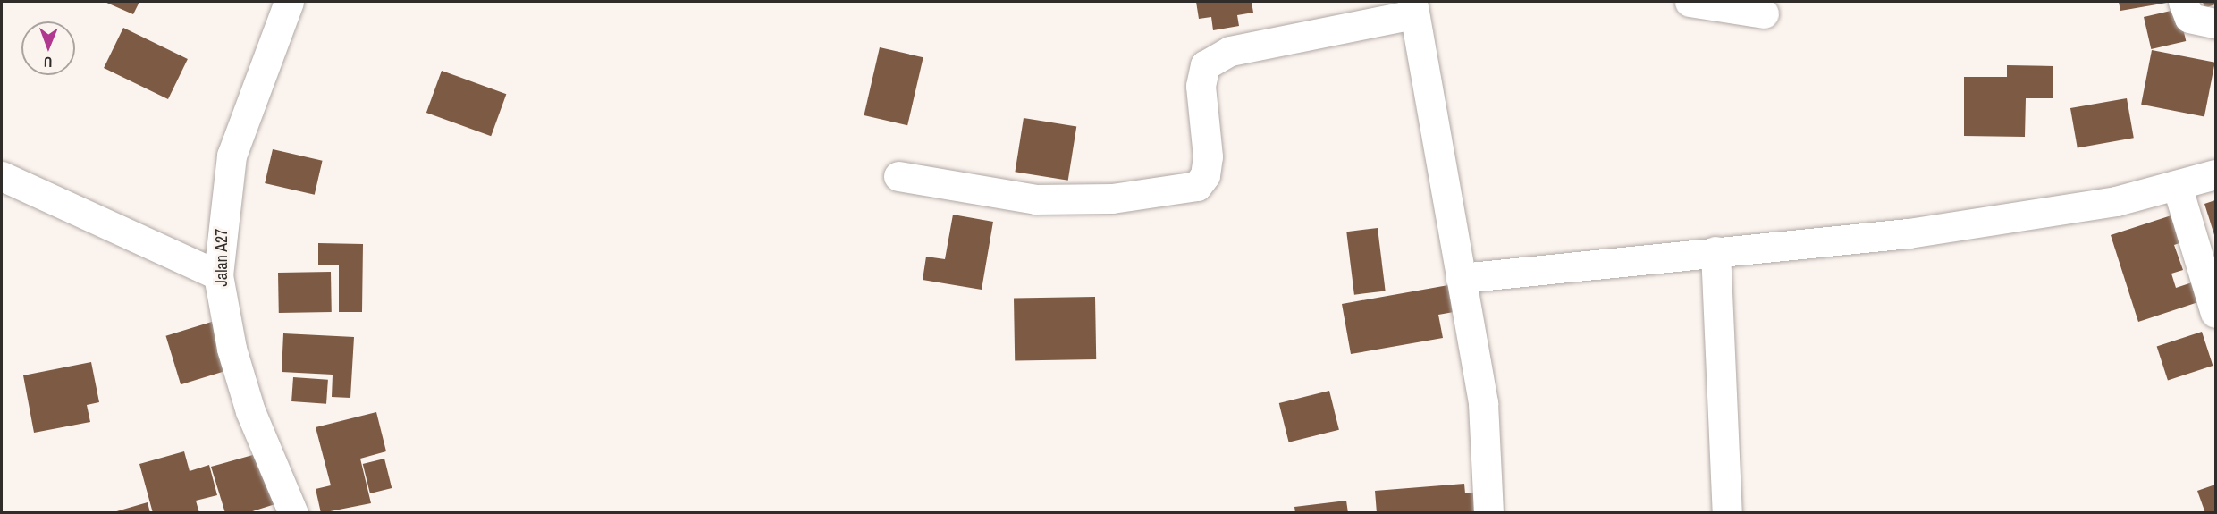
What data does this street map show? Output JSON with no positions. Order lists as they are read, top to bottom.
{
  "streets": {
    "street": ["Jalan A27"]
  },
  "north": "bottom"
}
